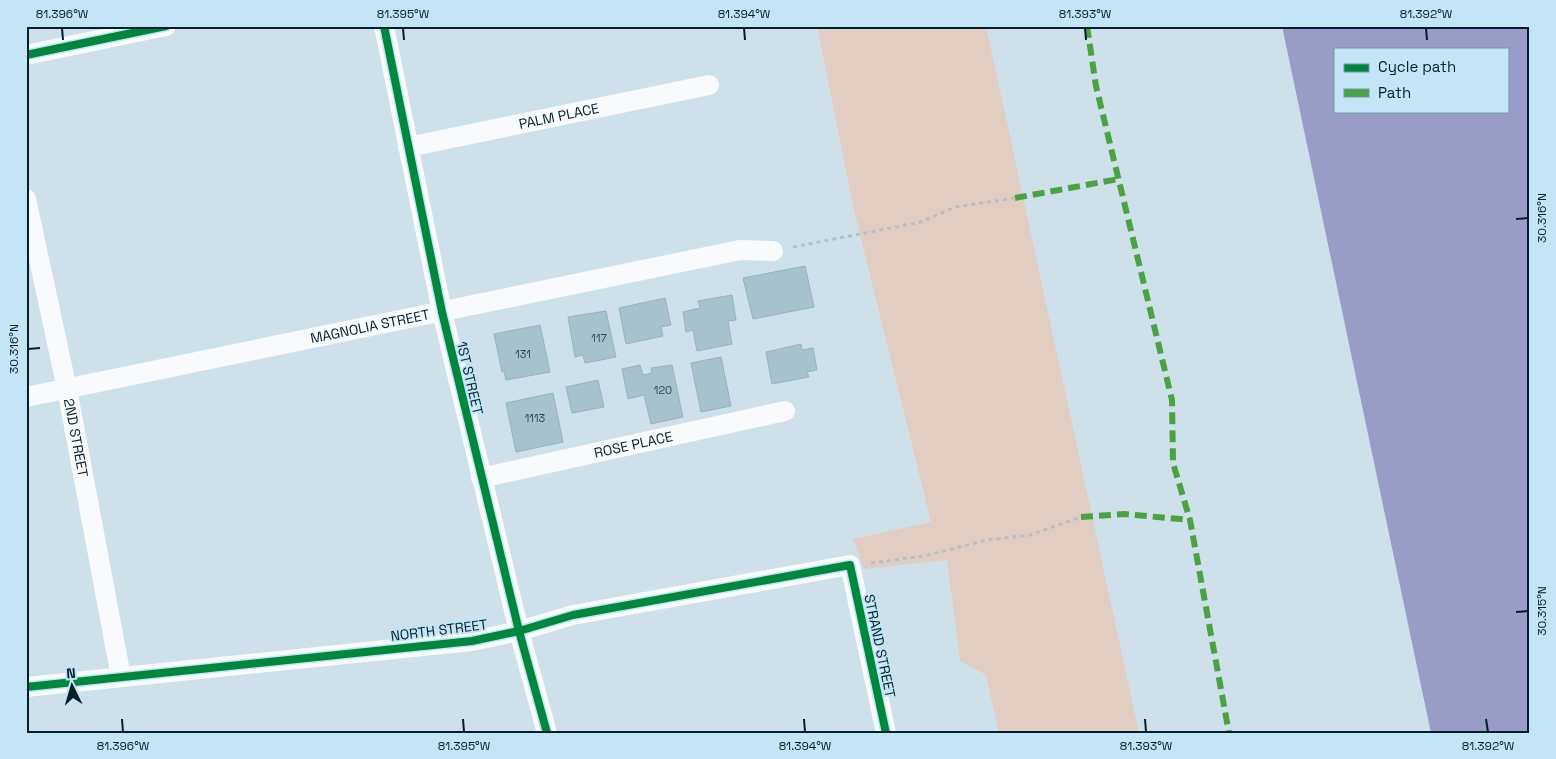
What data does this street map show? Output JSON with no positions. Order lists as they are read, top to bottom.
{
  "streets": {
    "street": [
      "PALM PLACE",
      "MAGNOLIA STREET",
      "1ST STREET",
      "2ND STREET",
      "ROSE PLACE",
      "NORTH STREET",
      "STRAND STREET"
    ]
  },
  "crossings": [
    ["PALM PLACE", "1ST STREET"],
    ["MAGNOLIA STREET", "1ST STREET"],
    ["MAGNOLIA STREET", "2ND STREET"],
    ["1ST STREET", "ROSE PLACE"],
    ["1ST STREET", "NORTH STREET"],
    ["2ND STREET", "NORTH STREET"],
    ["NORTH STREET", "STRAND STREET"]
  ],
  "house_numbers": [
    "117",
    "131",
    "120",
    "1113"
  ],
  "legend": ["Cycle path", "Path"],
  "north": "top",
  "coordinates": [
    "81.396°W",
    "81.395°W",
    "81.394°W",
    "81.393°W",
    "81.392°W",
    "30.316°N",
    "30.315°N"
  ]
}
